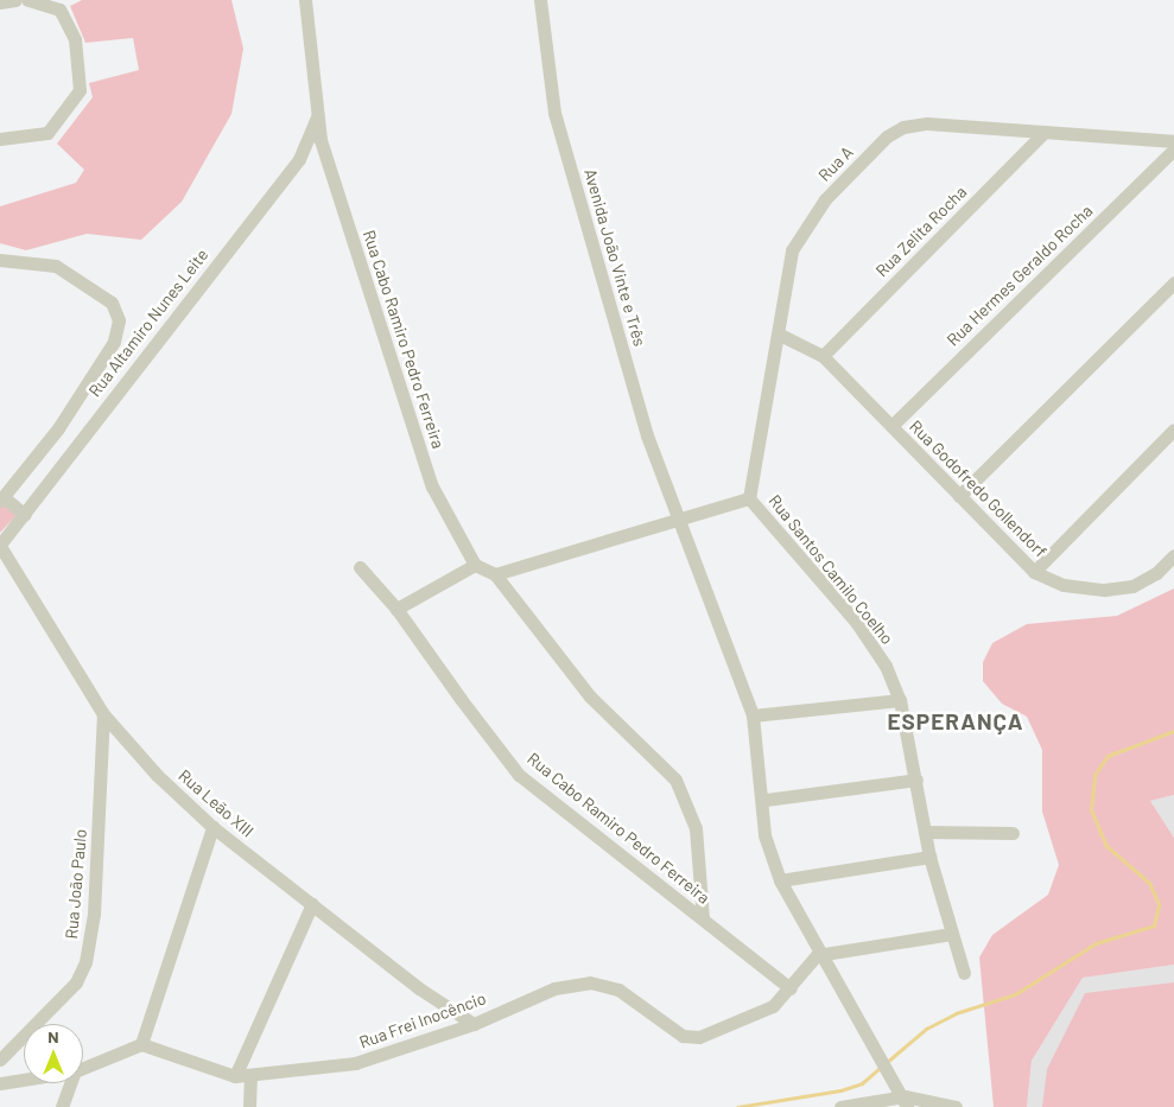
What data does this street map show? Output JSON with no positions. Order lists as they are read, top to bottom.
{
  "streets": {
    "street": [
      "Rua A",
      "Rua Zelita Rocha",
      "Avenida João Vinte e Três",
      "Rua Hermes Geraldo Rocha",
      "Rua Altamiro Nunes Leite",
      "Rua Cabo Ramiro Pedro Ferreira",
      "Rua Godofredo Gollendorf",
      "Rua Santos Camilo Coelho",
      "Rua Leão XIII",
      "Rua João Paulo",
      "Rua Frei Inocêncio"
    ]
  },
  "crossings": [
    ["Rua A", "Rua Zelita Rocha"],
    ["Rua A", "Rua Godofredo Gollendorf"],
    ["Rua A", "Rua Santos Camilo Coelho"],
    ["Rua Zelita Rocha", "Rua Godofredo Gollendorf"],
    ["Avenida João Vinte e Três", "Rua Frei Inocêncio"],
    ["Rua Hermes Geraldo Rocha", "Rua Godofredo Gollendorf"],
    ["Rua Altamiro Nunes Leite", "Rua Cabo Ramiro Pedro Ferreira"],
    ["Rua Altamiro Nunes Leite", "Rua Leão XIII"],
    ["Rua Cabo Ramiro Pedro Ferreira", "Rua Frei Inocêncio"],
    ["Rua Leão XIII", "Rua João Paulo"],
    ["Rua Leão XIII", "Rua Frei Inocêncio"]
  ],
  "districts": ["ESPERANÇA"],
  "north": "top"
}
